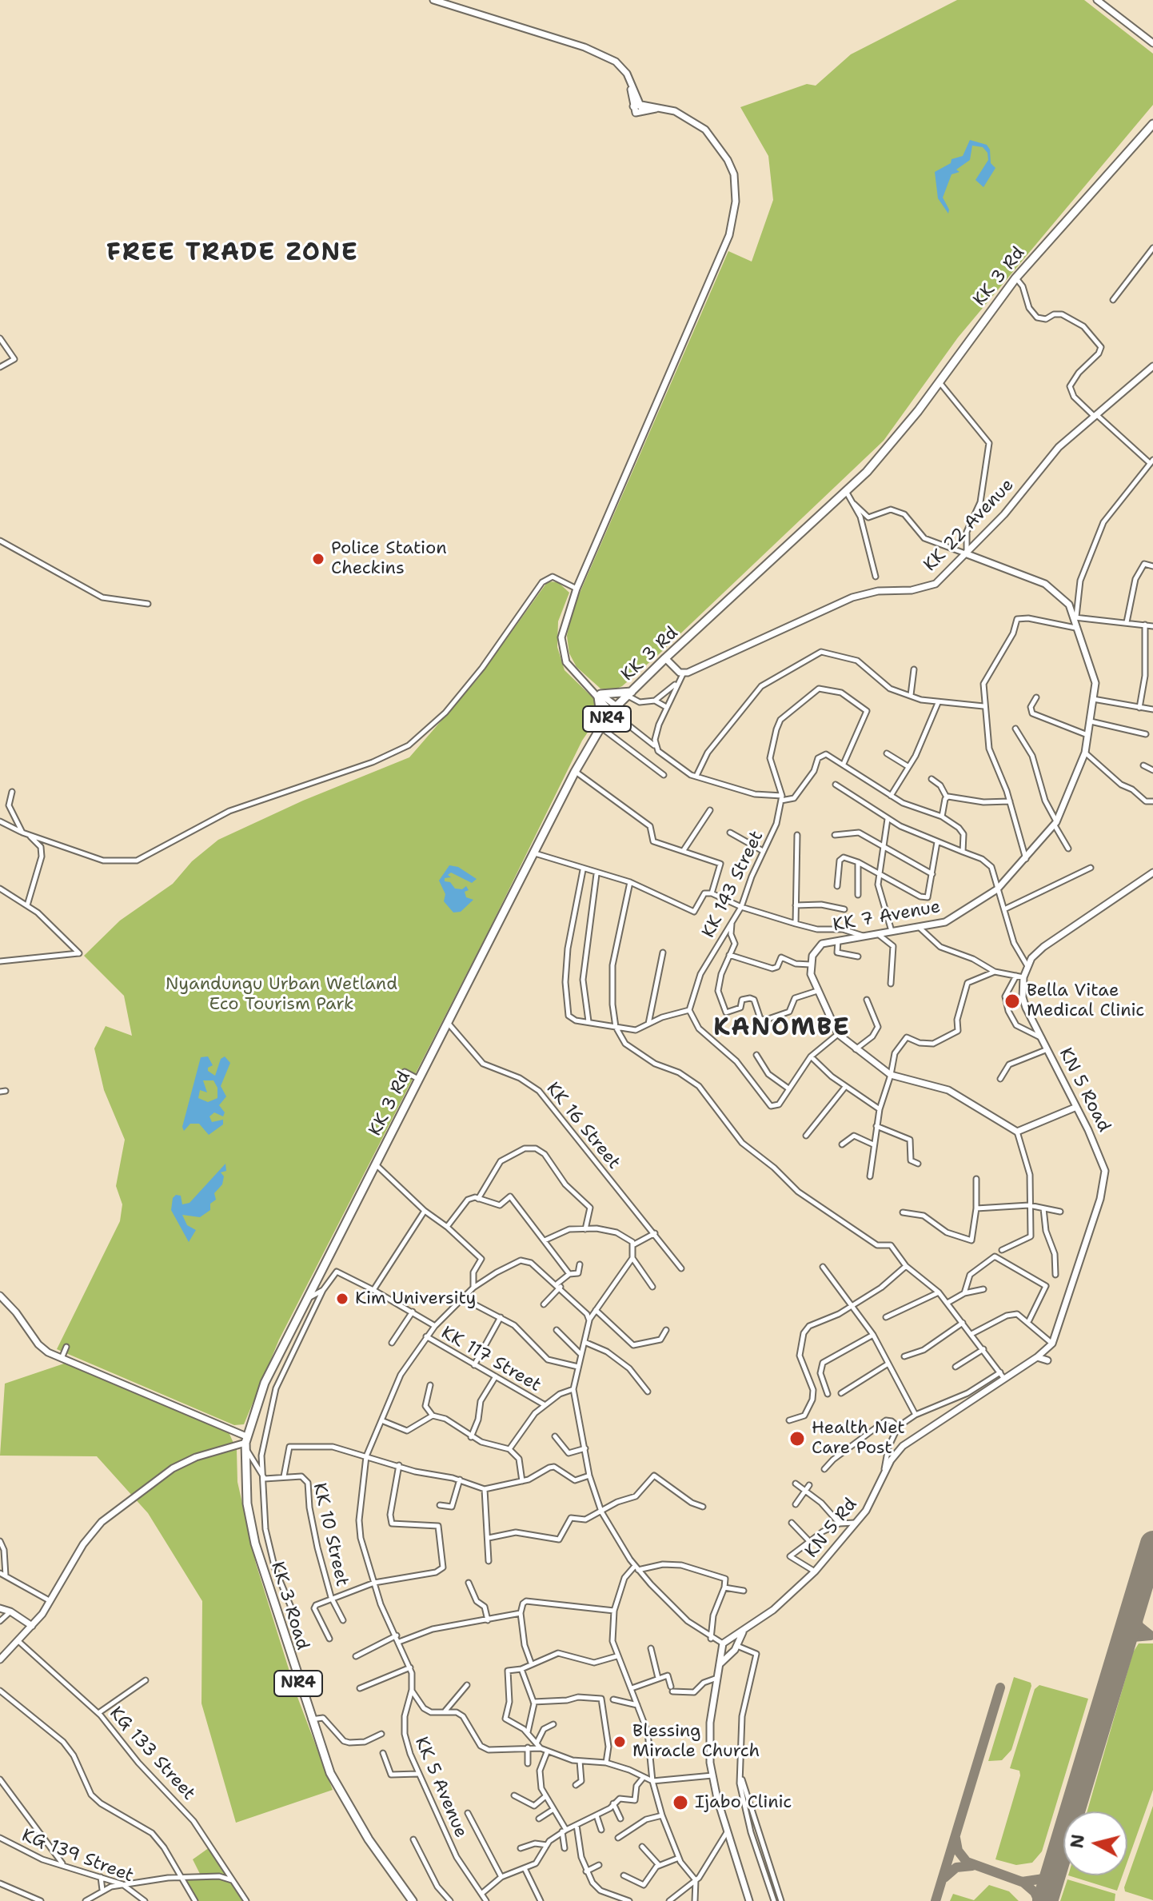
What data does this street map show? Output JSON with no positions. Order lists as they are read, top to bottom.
{
  "streets": {
    "highway": ["KK 3 Rd", "NR4", "KK 3 Road"],
    "main road": [
      "KK 22 Avenue",
      "KK 7 Avenue",
      "KN 5 Road",
      "KN 5 Rd"
    ],
    "street": [
      "KK 143 Street",
      "KK 16 Street",
      "KK 117 Street",
      "KK 10 Street",
      "KG 133 Street",
      "KK 5 Avenue",
      "KG 139 Street"
    ]
  },
  "crossings": [
    ["KK 3 Rd", "KK 16 Street"],
    ["KK 3 Rd", "KK 3 Road"],
    ["KK 22 Avenue", "KK 7 Avenue"],
    ["KN 5 Road", "KN 5 Rd"],
    ["KK 117 Street", "KK 5 Avenue"]
  ],
  "districts": ["FREE TRADE ZONE", "KANOMBE"],
  "parks": ["Nyandungu Urban Wetland Eco Tourism Park"],
  "places": [
    "Police Station Checkins",
    "Bella Vitae Medical Clinic",
    "Kim University",
    "Health Net Care Post",
    "Blessing Miracle Church",
    "Ijabo Clinic"
  ],
  "north": "left"
}
